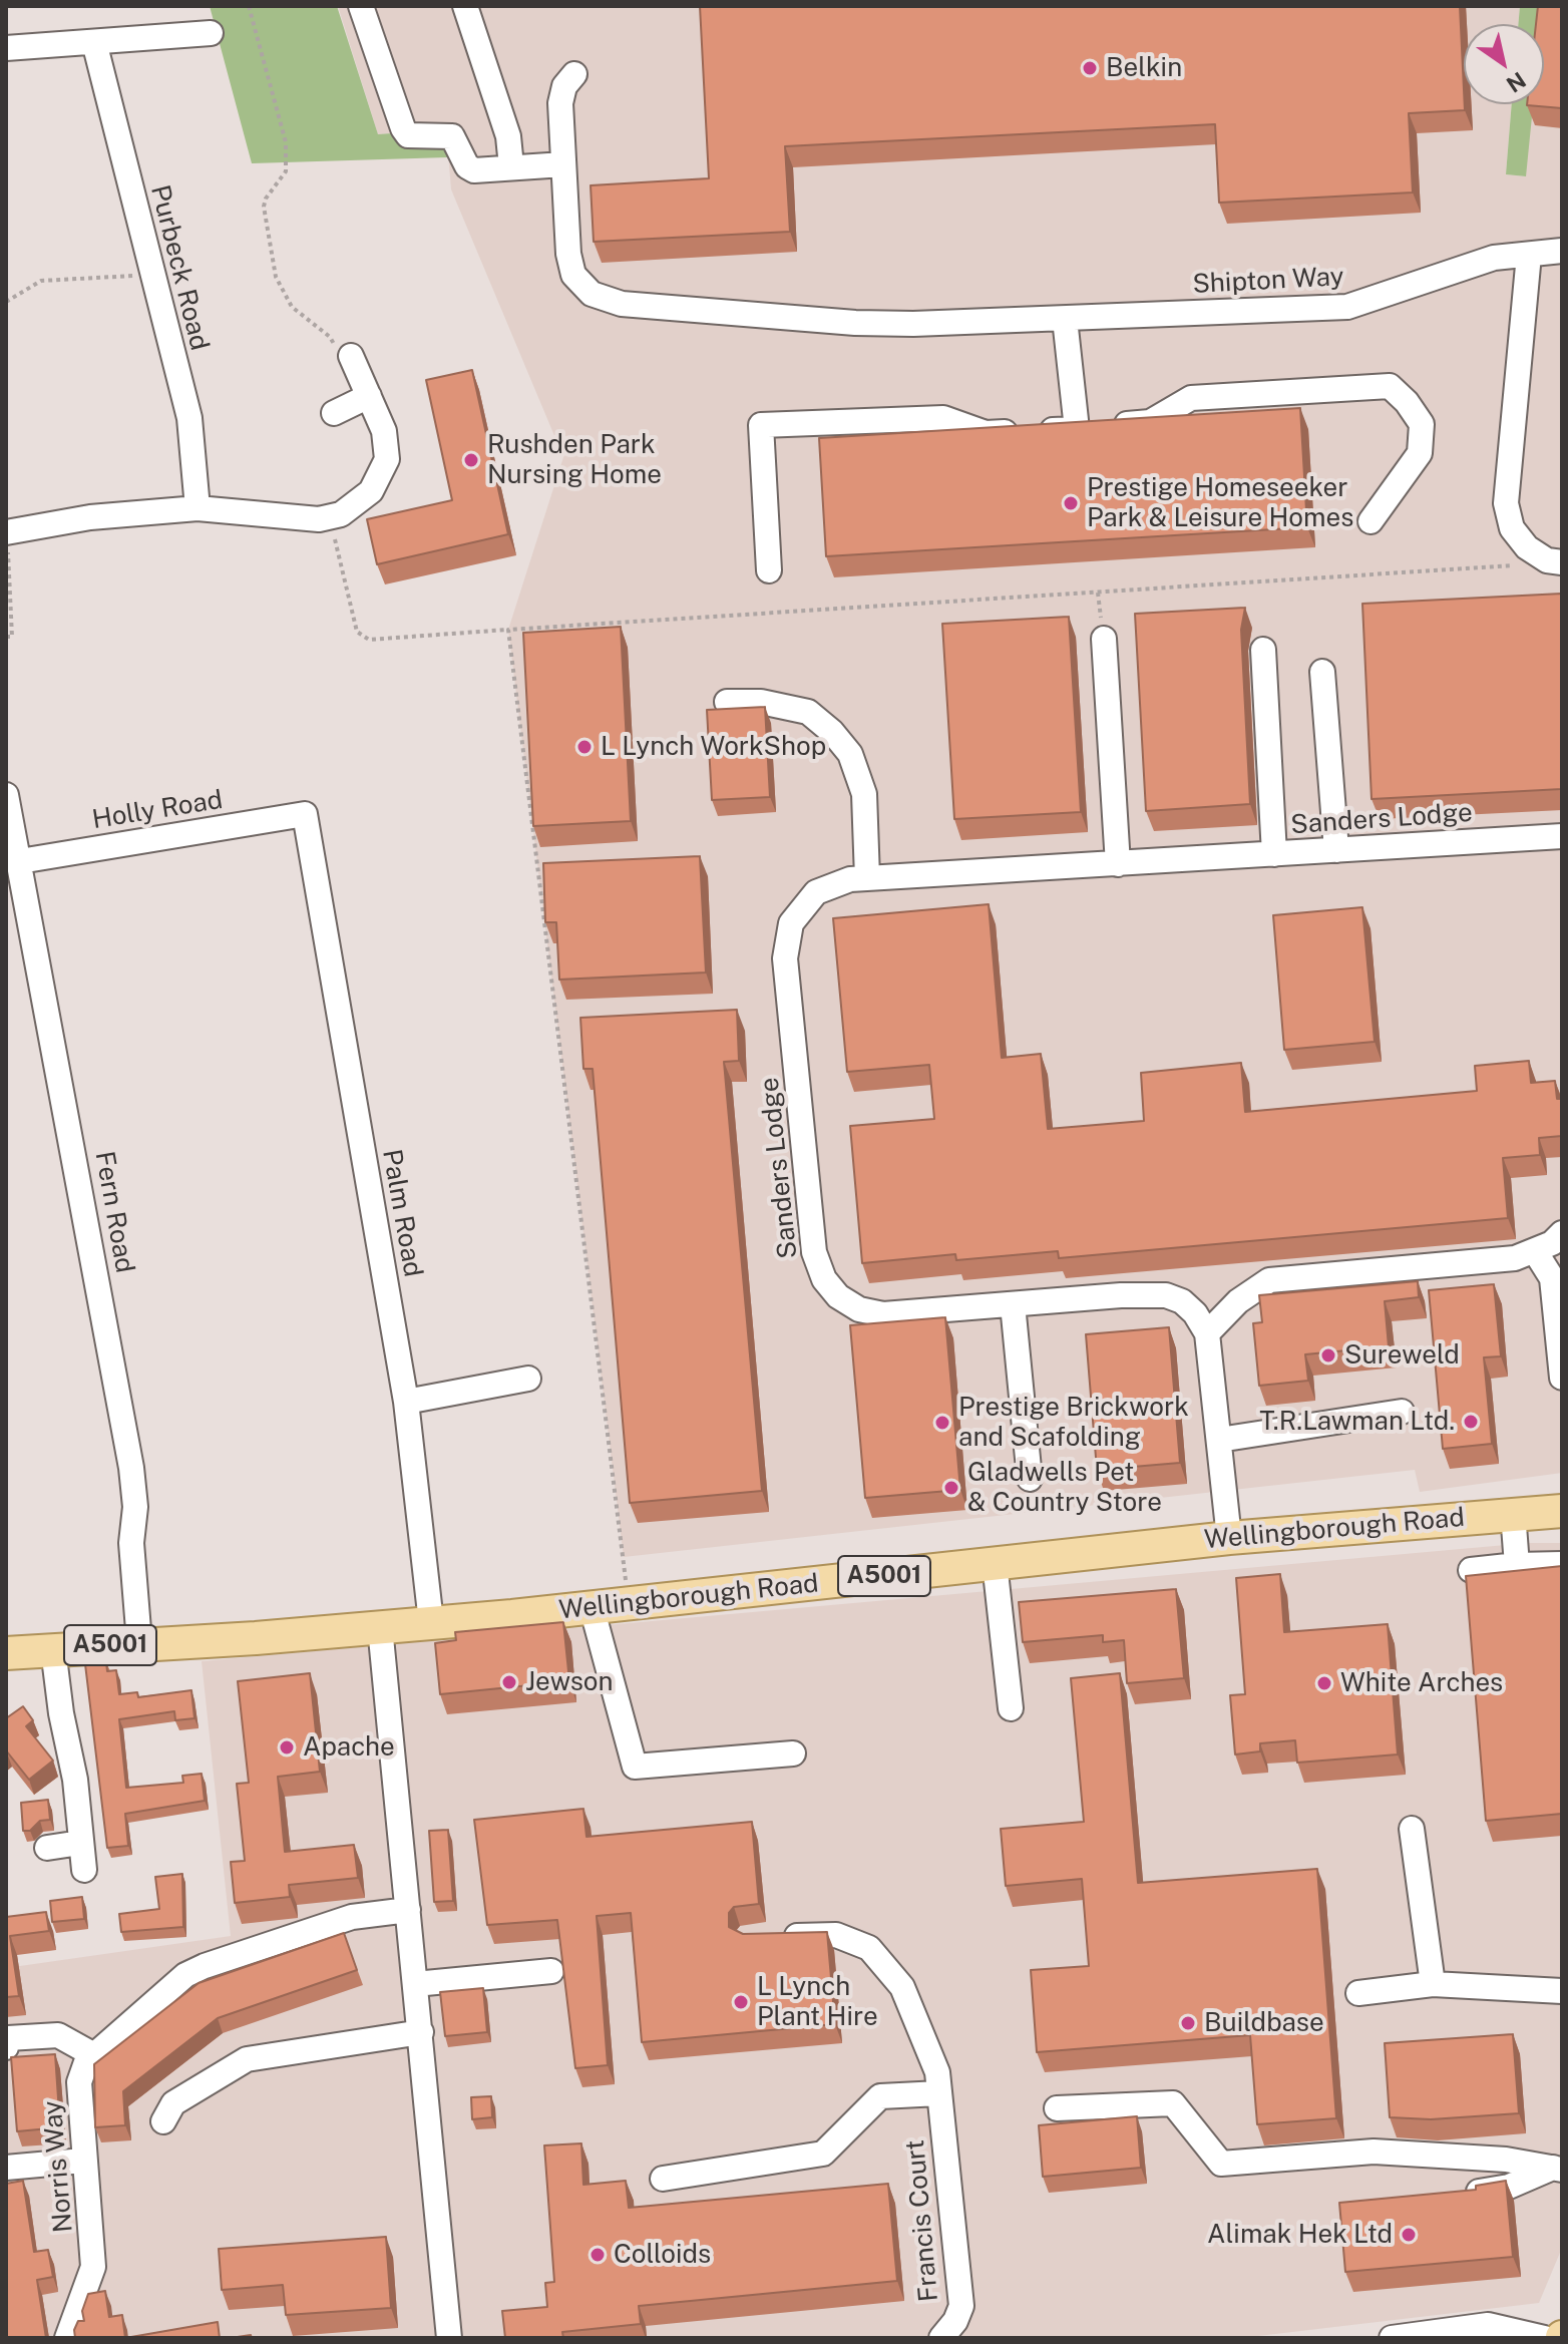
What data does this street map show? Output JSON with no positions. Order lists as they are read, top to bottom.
{
  "streets": {
    "main road": ["Wellingborough Road", "A5001"],
    "street": [
      "Purbeck Road",
      "Shipton Way",
      "Holly Road",
      "Sanders Lodge",
      "Fern Road",
      "Palm Road",
      "Norris Way",
      "Francis Court"
    ]
  },
  "crossings": [
    ["Holly Road", "Fern Road"],
    ["Holly Road", "Palm Road"],
    ["Fern Road", "Wellingborough Road"],
    ["Palm Road", "Wellingborough Road"]
  ],
  "places": [
    "Belkin",
    "Rushden Park Nursing Home",
    "Prestige Homeseeker Park & Leisure Homes",
    "L Lynch WorkShop",
    "Sureweld",
    "T.R.Lawman Ltd.",
    "Prestige Brickwork and Scafolding",
    "Gladwells Pet & Country Store",
    "Jewson",
    "White Arches",
    "Apache",
    "L Lynch Plant Hire",
    "Buildbase",
    "Alimak Hek Ltd",
    "Colloids"
  ],
  "north": "bottom right"
}
